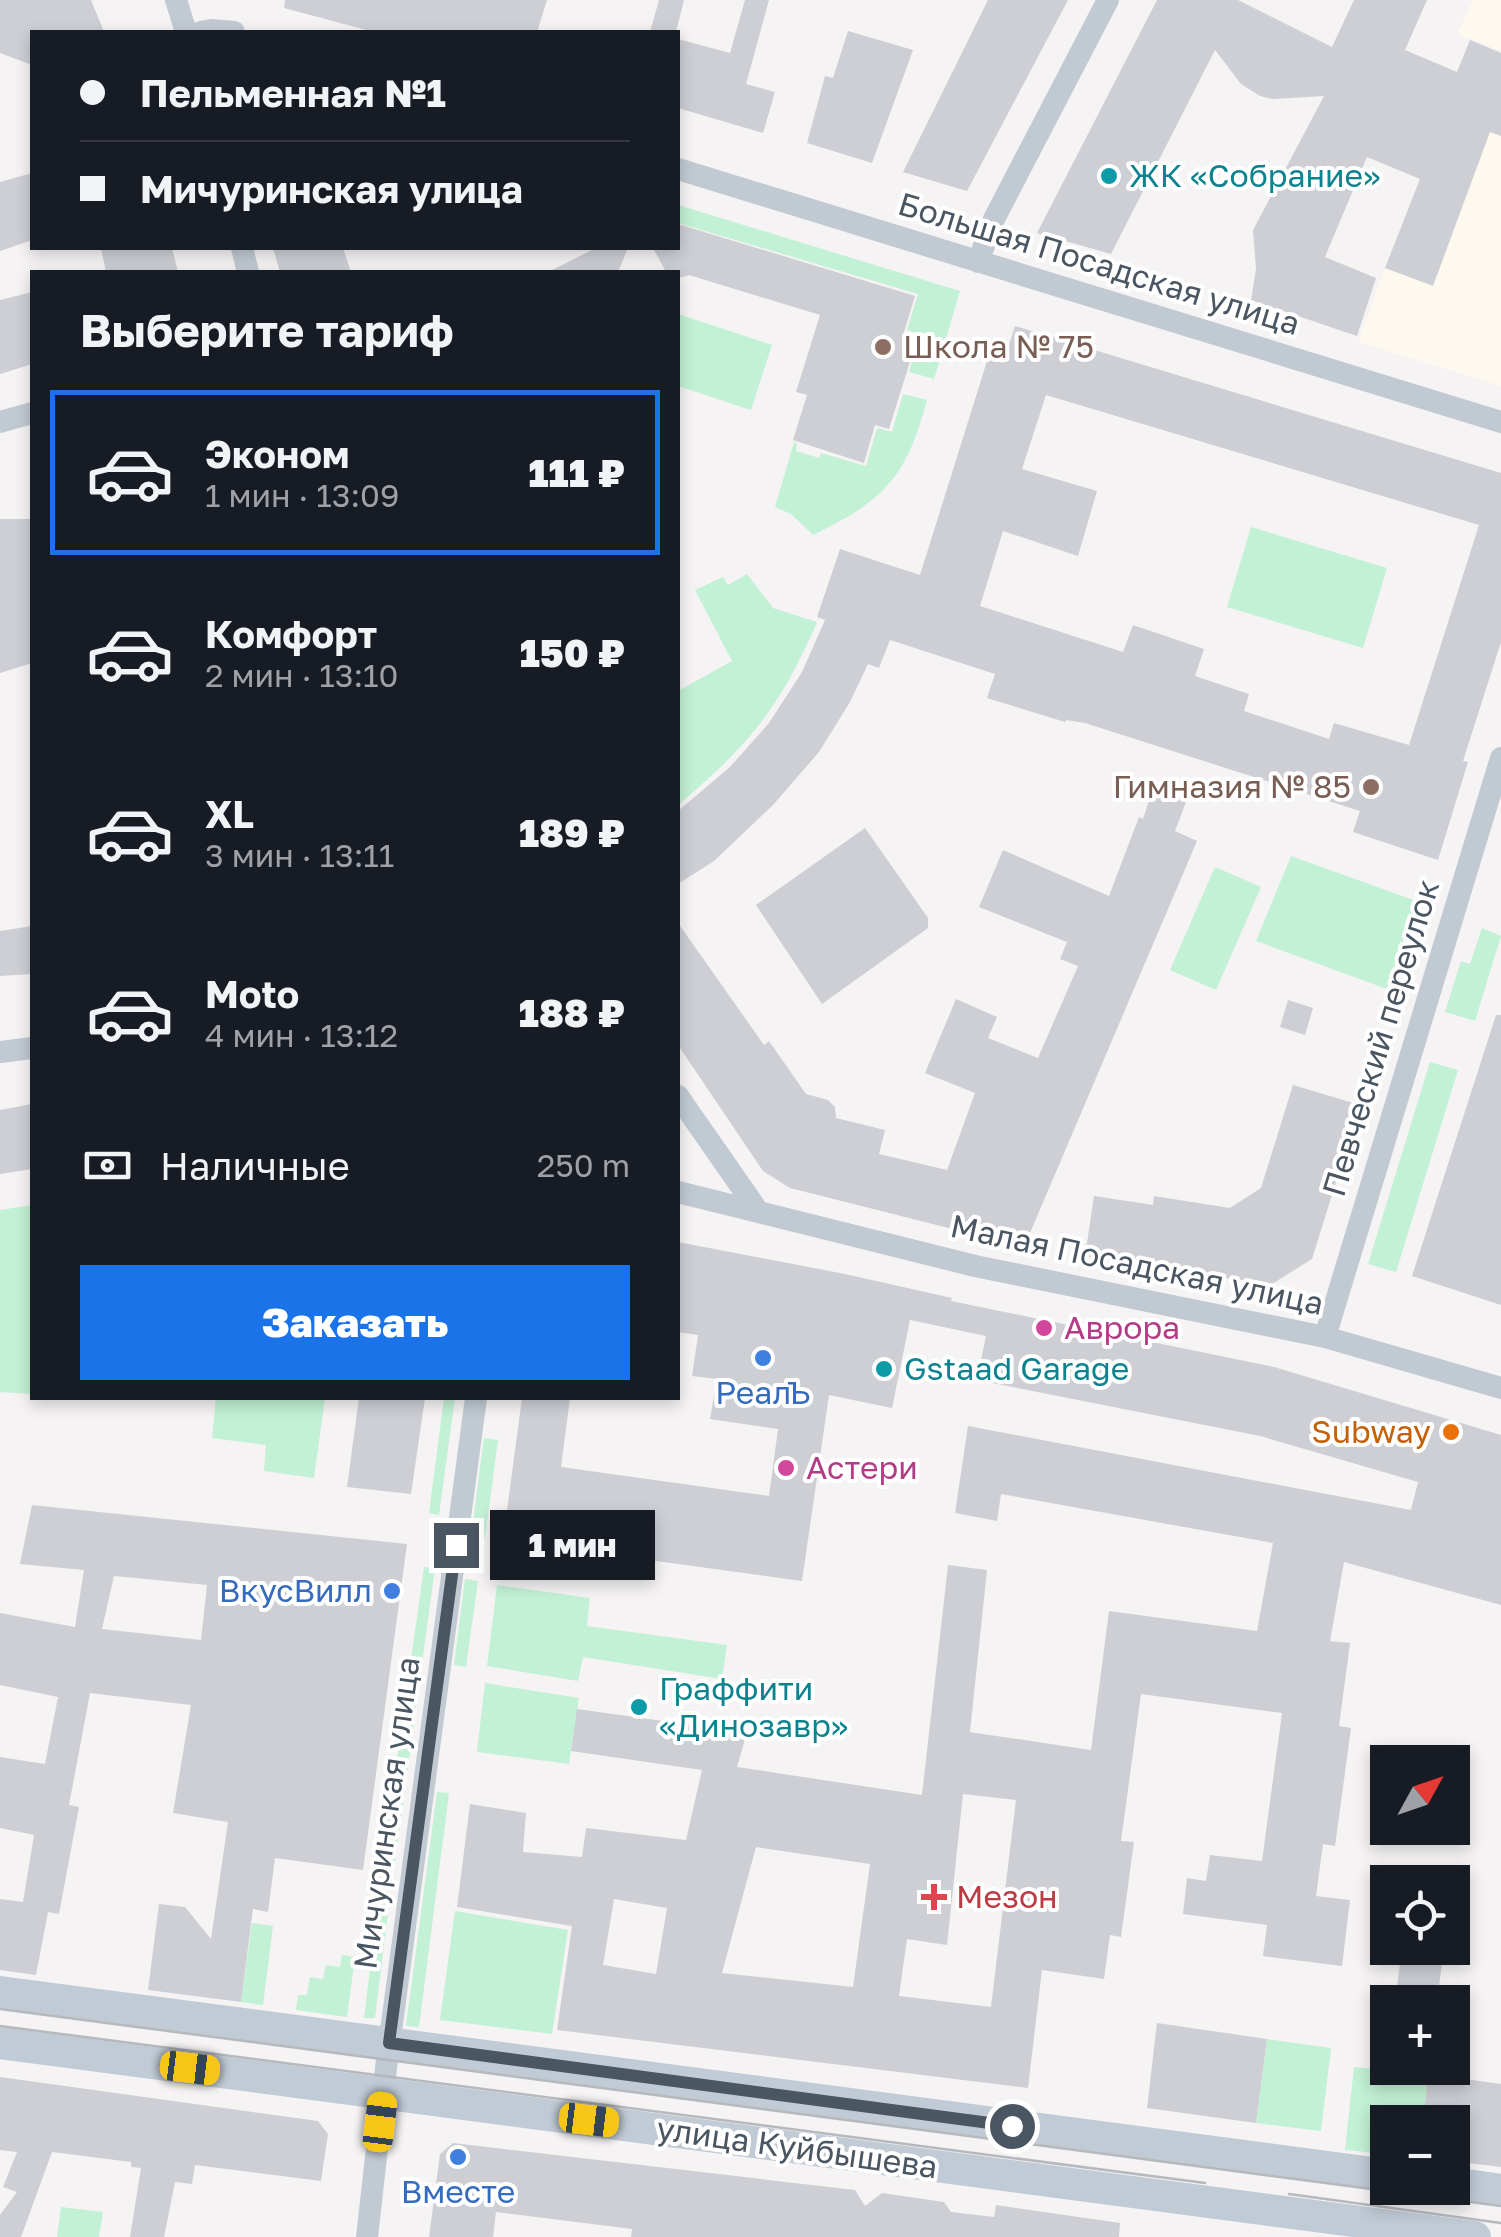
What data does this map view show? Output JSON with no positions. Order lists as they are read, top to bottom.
{
  "streets": {
    "main road": ["улица Куйбышева"],
    "street": [
      "Большая Посадская улица",
      "Певческий переулок",
      "Малая Посадская улица",
      "Мичуринская улица"
    ]
  },
  "crossings": [
    ["Певческий переулок", "Малая Посадская улица"],
    ["Мичуринская улица", "улица Куйбышева"]
  ],
  "places": {
    "other": [
      "ЖК «Собрание»",
      "Школа № 75",
      "Гимназия № 85",
      "Аврора",
      "РеалЪ",
      "Gstaad Garage",
      "Subway",
      "Астери",
      "ВкусВилл",
      "Граффити «Динозавр»",
      "Вместе"
    ],
    "health": ["Мезон"]
  },
  "north": "top right",
  "page": {
    "banner": ["Пельменная №1", "Мичуринская улица"],
    "heading": "Выберите тариф",
    "list": [
      {
        "name": "Эконом",
        "note": "1 мин · 13:09",
        "value": "111 ₽"
      },
      {
        "name": "Комфорт",
        "note": "2 мин · 13:10",
        "value": "150 ₽"
      },
      {
        "name": "XL",
        "note": "3 мин · 13:11",
        "value": "189 ₽"
      },
      {
        "name": "Moto",
        "note": "4 мин · 13:12",
        "value": "188 ₽"
      }
    ],
    "pay": ["Наличные", "250 m"],
    "buttons": "Заказать",
    "bubble": "1 мин",
    "map_buttons": ["+", "−"]
  }
}
